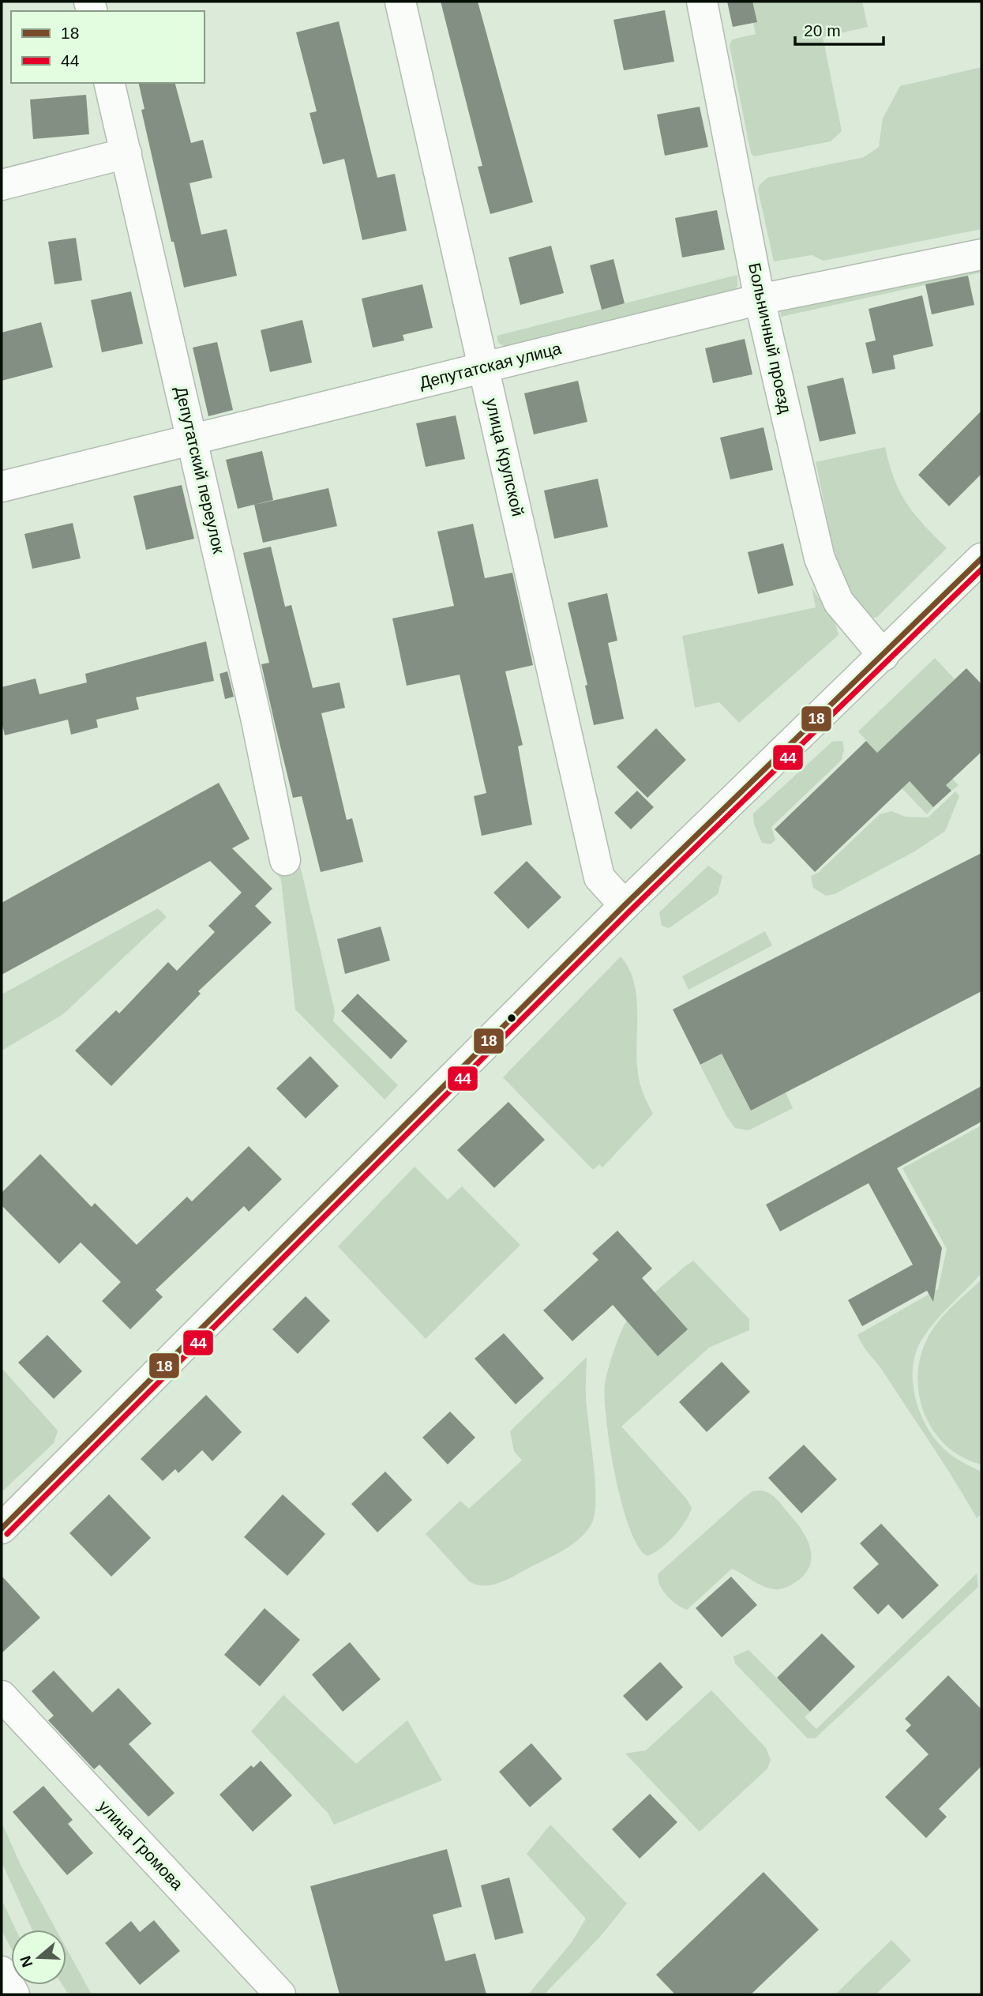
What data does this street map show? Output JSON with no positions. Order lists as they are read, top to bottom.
{
  "streets": {
    "street": [
      "Больничный проезд",
      "Депутатская улица",
      "улица Крупской",
      "Депутатский переулок",
      "улица Громова"
    ]
  },
  "crossings": [
    ["Больничный проезд", "Депутатская улица"],
    ["Депутатская улица", "улица Крупской"],
    ["Депутатская улица", "Депутатский переулок"]
  ],
  "lines": ["transit line 18", "transit line 44"],
  "legend": ["18", "44"],
  "scale_bar": "20 m",
  "north": "left"
}
